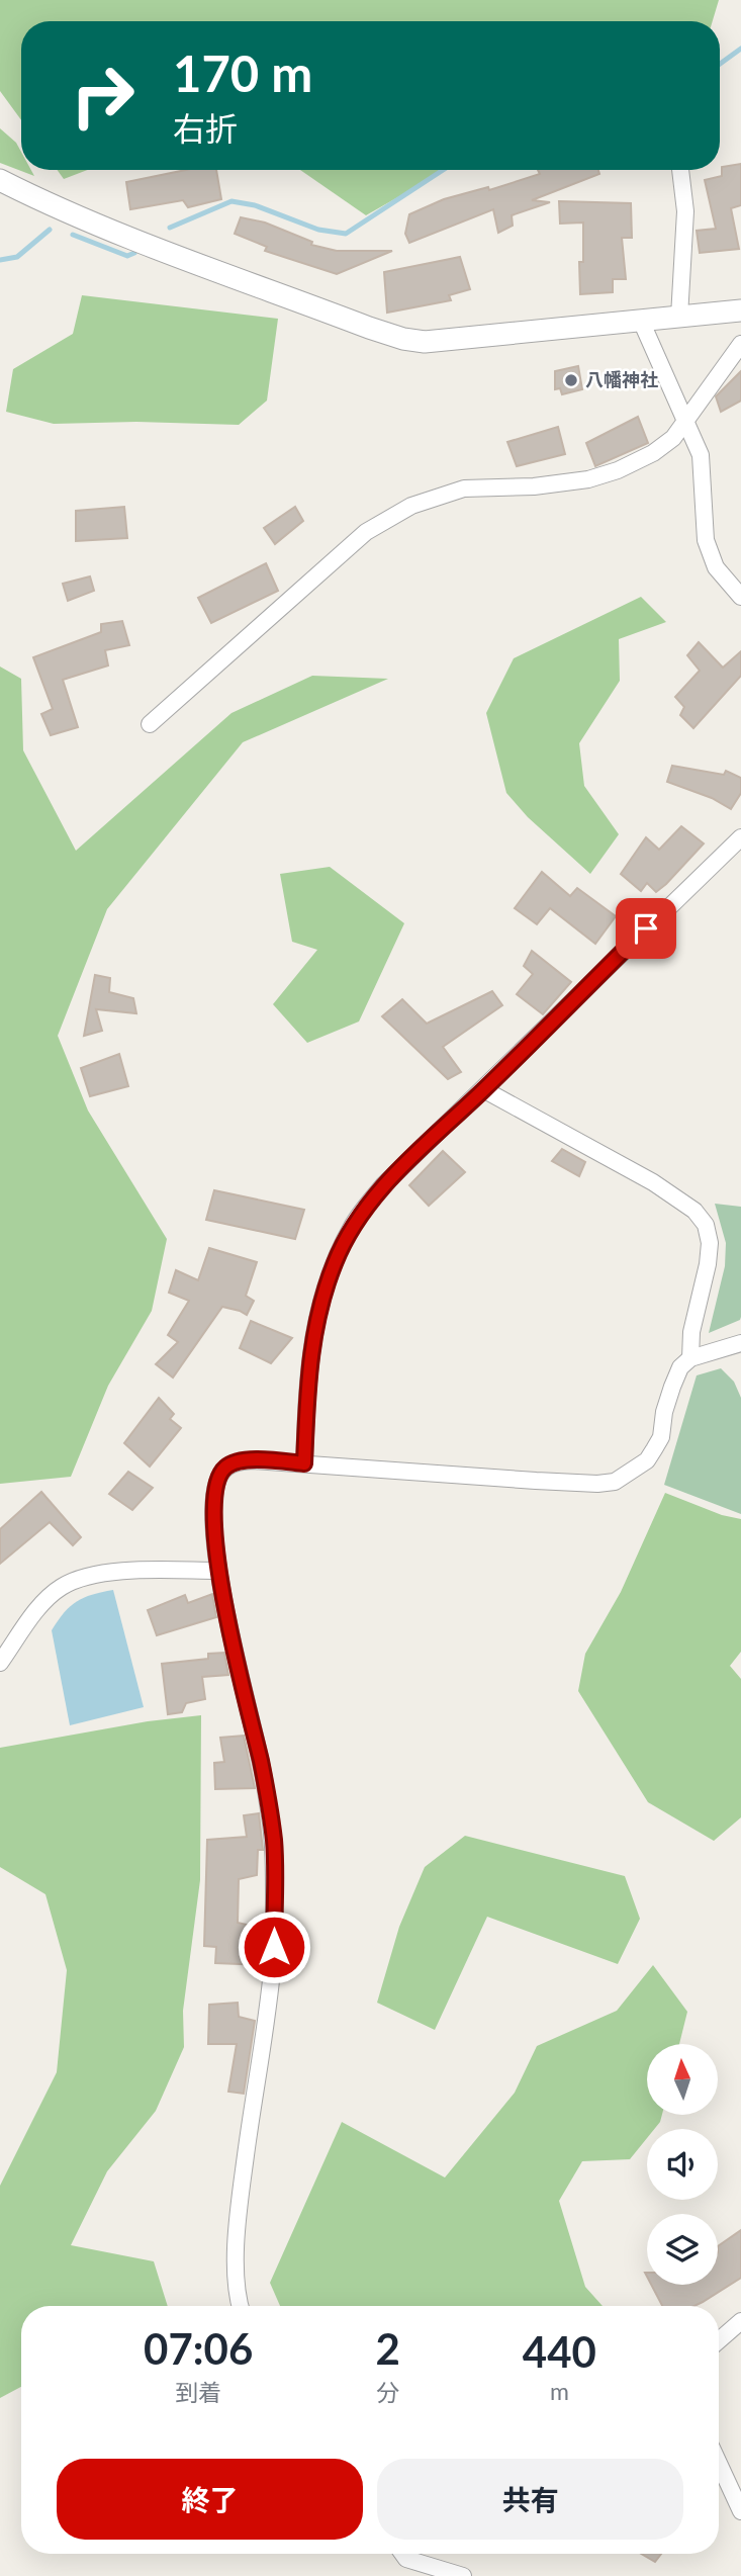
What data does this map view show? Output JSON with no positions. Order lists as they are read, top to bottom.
{
  "places": ["八幡神社"],
  "north": "top",
  "page": {
    "turn": ["170 m", "右折"],
    "eta": [
      "07:06",
      "到着",
      "2",
      "分",
      "440",
      "m"
    ],
    "buttons": ["終了", "共有"]
  }
}
